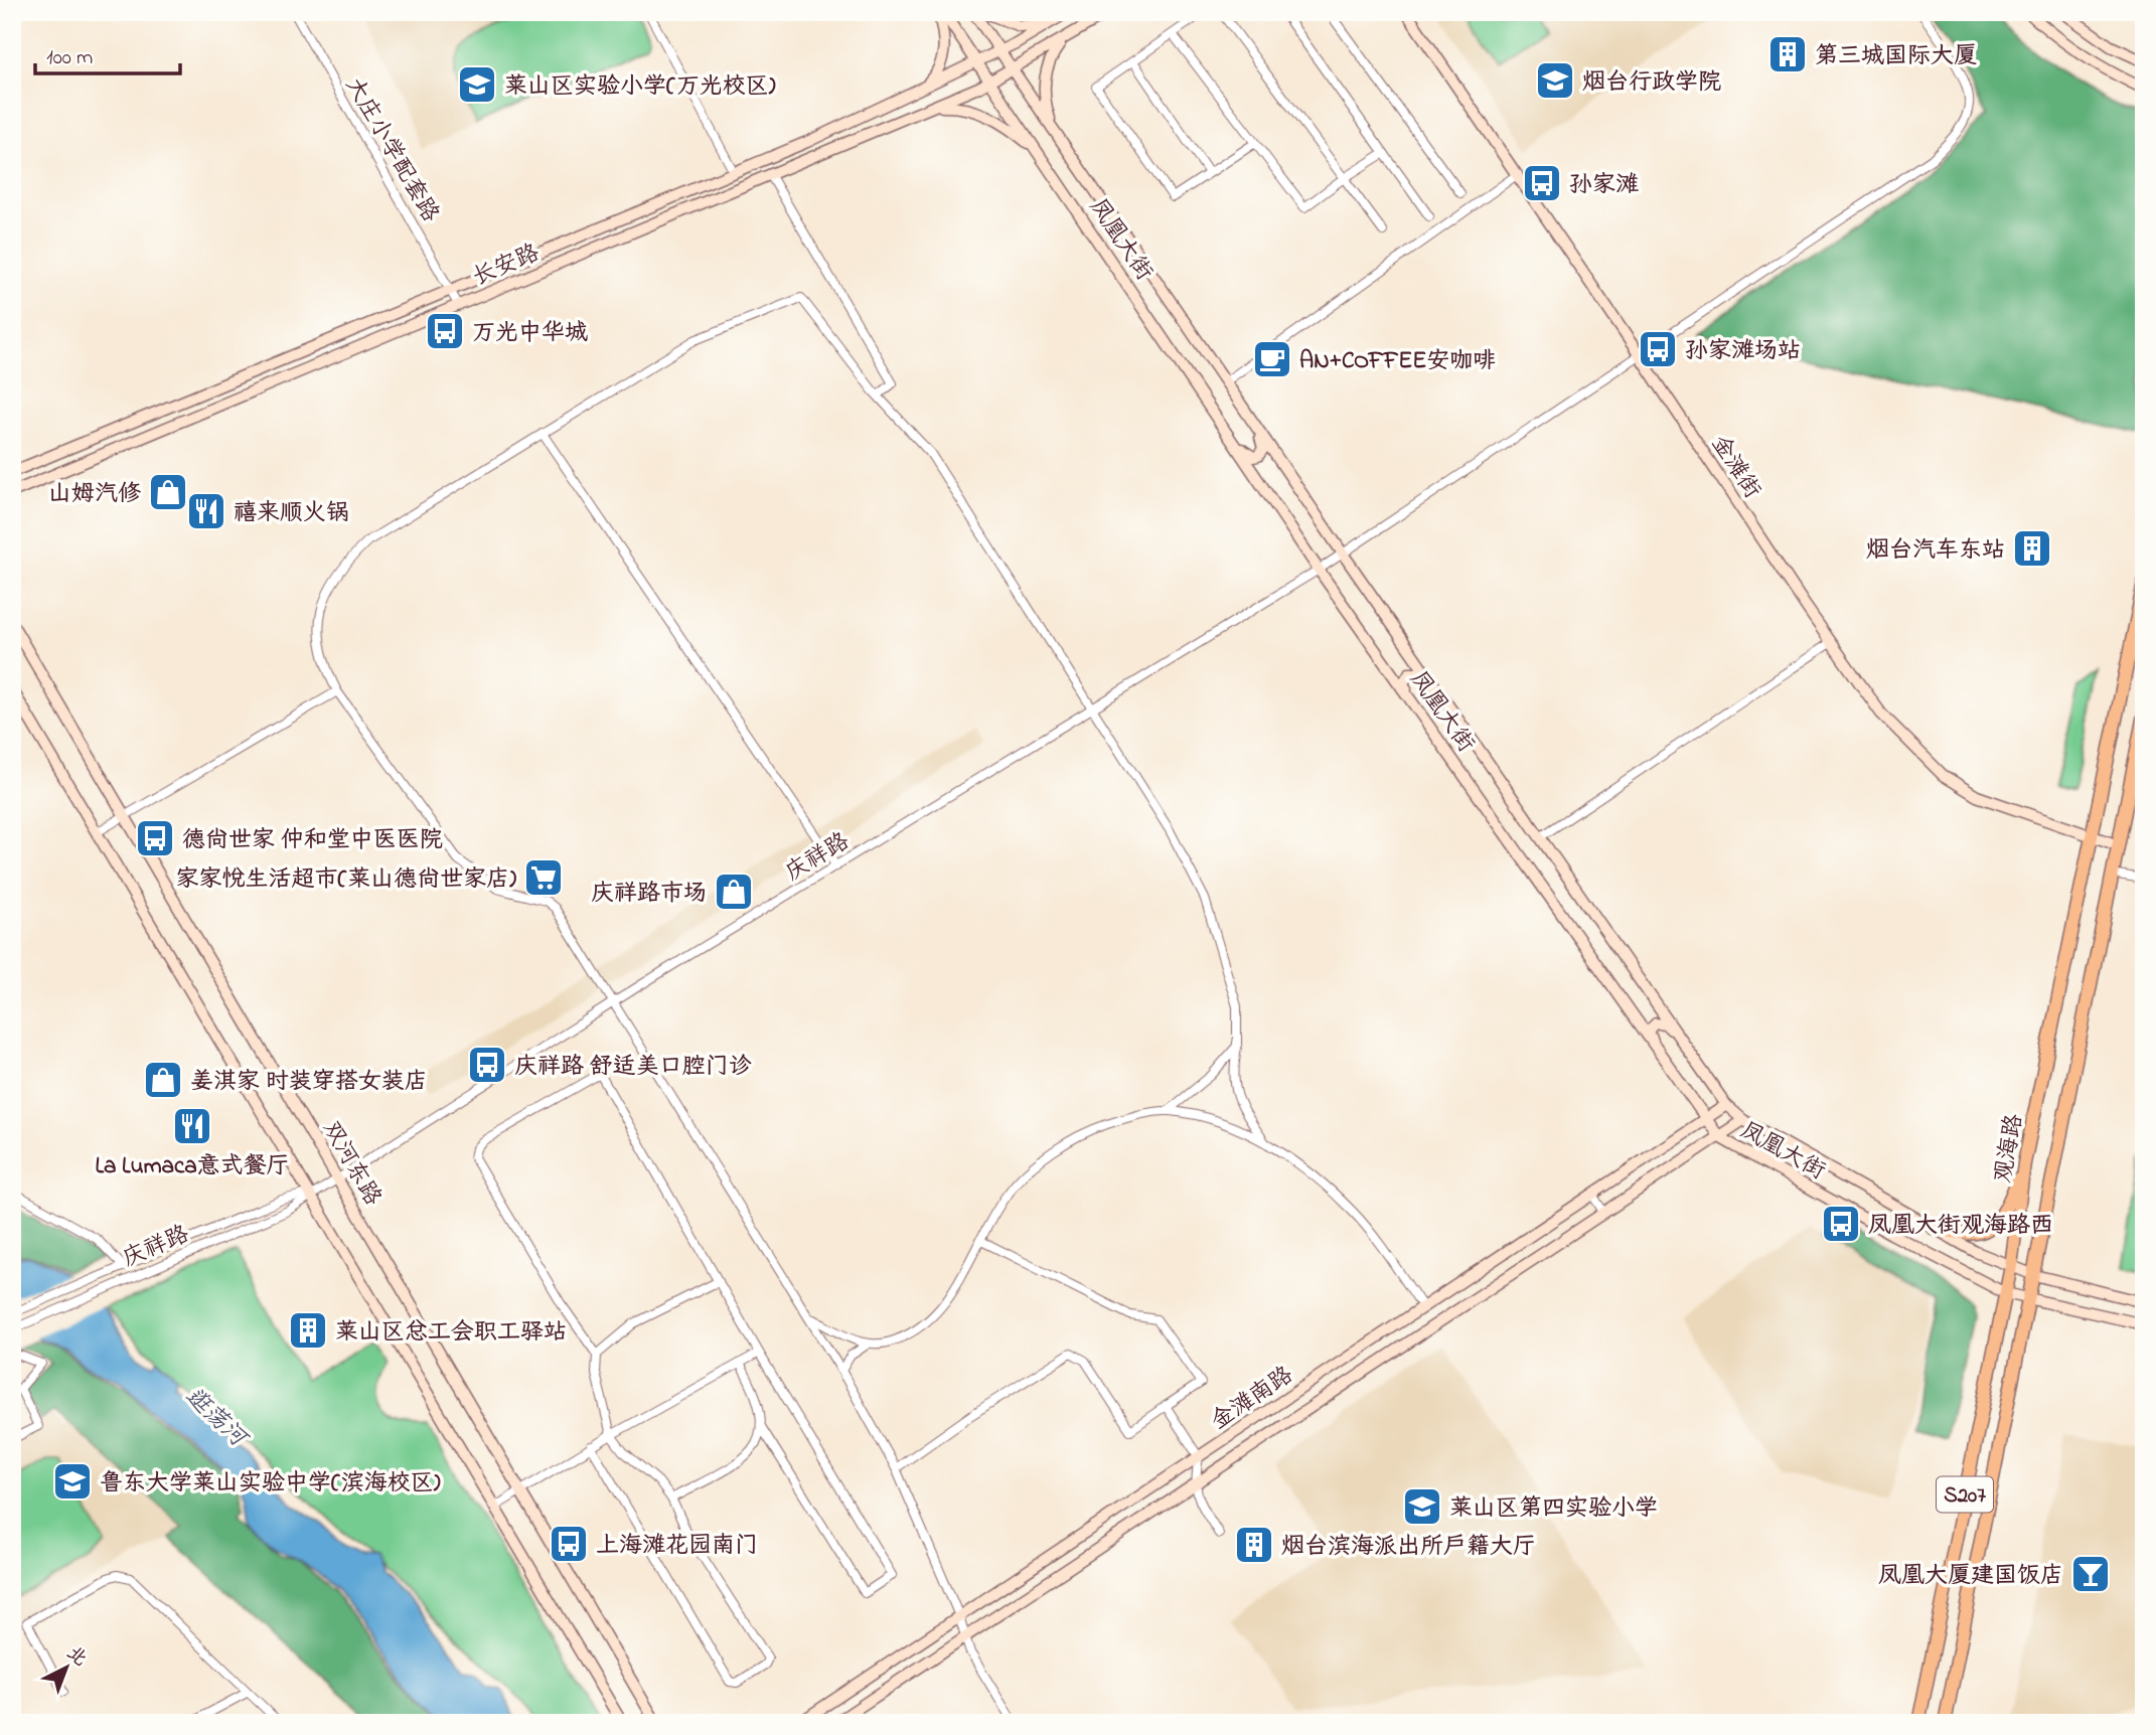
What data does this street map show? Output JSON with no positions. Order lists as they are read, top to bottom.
{
  "streets": {
    "main road": ["观海路", "S207"],
    "street": [
      "大庄小学配套路",
      "凤凰大街",
      "长安路",
      "金滩街",
      "庆祥路",
      "双河东路",
      "金滩南路"
    ]
  },
  "crossings": [
    ["大庄小学配套路", "长安路"],
    ["凤凰大街", "长安路"],
    ["凤凰大街", "庆祥路"],
    ["凤凰大街", "观海路"],
    ["凤凰大街", "金滩南路"],
    ["凤凰大街", "S207"],
    ["金滩街", "庆祥路"],
    ["金滩街", "观海路"],
    ["金滩街", "S207"],
    ["庆祥路", "双河东路"]
  ],
  "water": ["逛荡河"],
  "places": {
    "building": [
      "第三城国际大厦",
      "烟台汽车东站",
      "莱山区总工会职工驿站",
      "烟台滨海派出所户籍大厅"
    ],
    "school or university": [
      "烟台行政学院",
      "莱山区实验小学(万光校区)",
      "鲁东大学莱山实验中学(滨海校区)",
      "莱山区第四实验小学"
    ],
    "bus stop": [
      "孙家滩",
      "万光中华城",
      "孙家滩场站",
      "德尚世家 仲和堂中医医院",
      "庆祥路 舒适美口腔门诊",
      "凤凰大街观海路西",
      "上海滩花园南门"
    ],
    "cafe": ["AN+COFFEE安咖啡"],
    "shop": ["山姆汽修", "庆祥路市场", "姜淇家 时装穿搭女装店"],
    "restaurant": ["禧来顺火锅", "La Lumaca意式餐厅"],
    "supermarket": ["家家悦生活超市(莱山德尚世家店)"],
    "bar": ["凤凰大厦建国饭店"]
  },
  "scale_bar": "100 m",
  "north": "top right"
}
